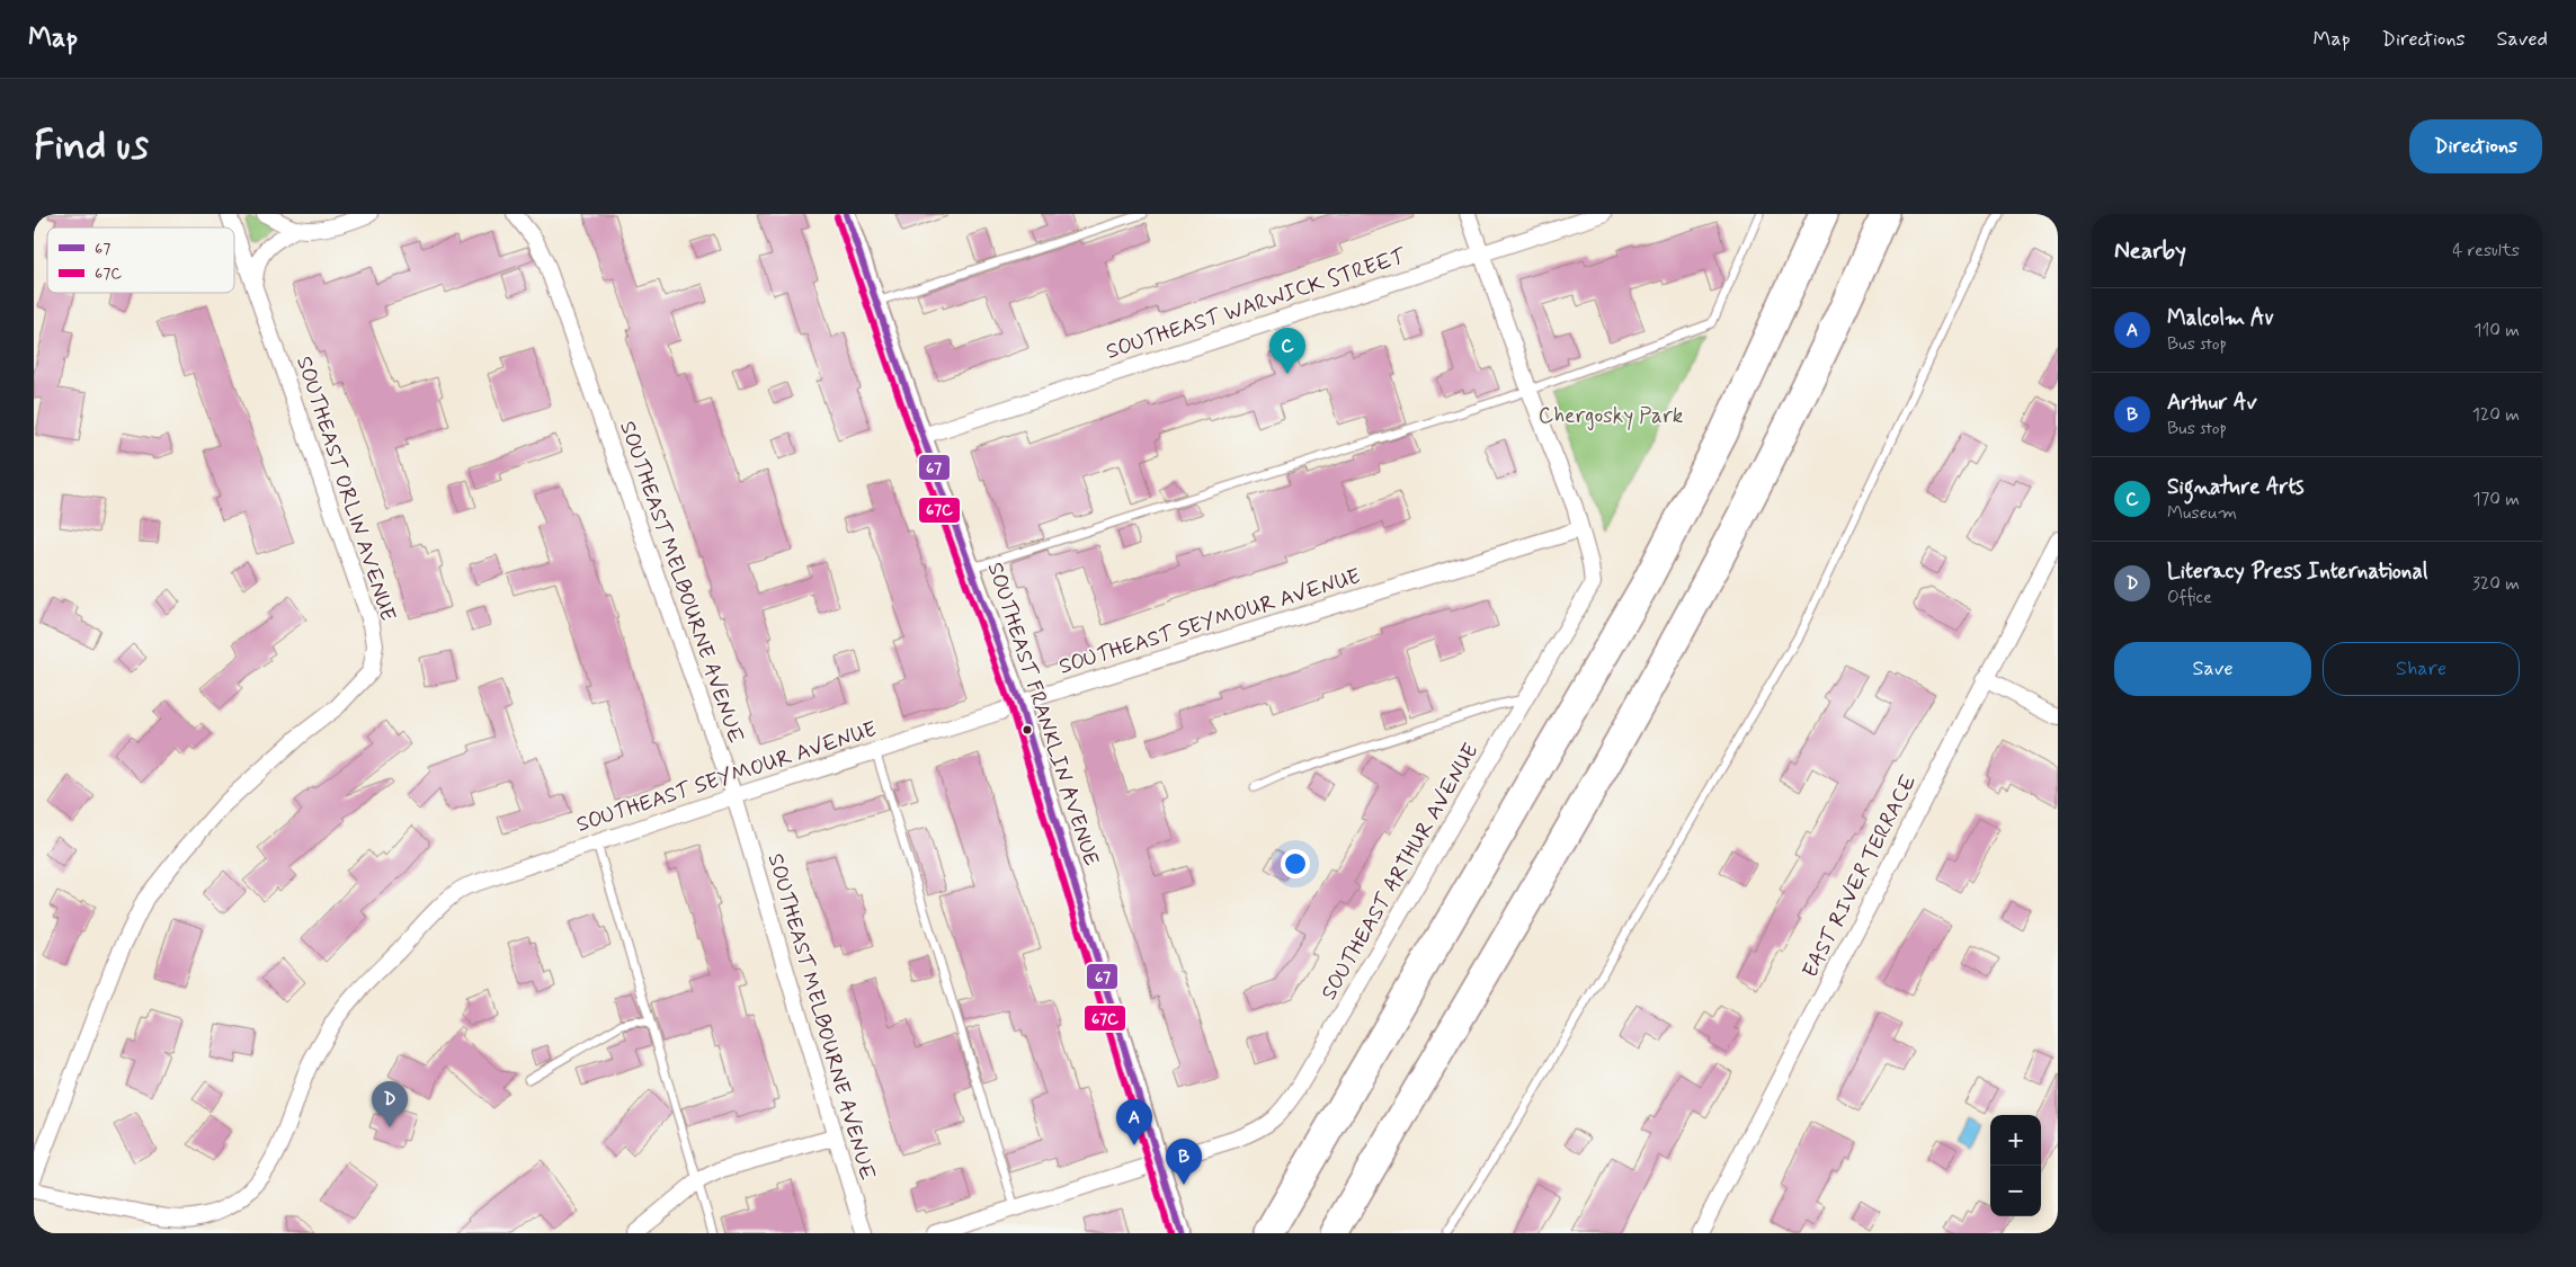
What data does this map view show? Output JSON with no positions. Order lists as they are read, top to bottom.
{
  "streets": {
    "street": [
      "SOUTHEAST WARWICK STREET",
      "SOUTHEAST ORLIN AVENUE",
      "SOUTHEAST MELBOURNE AVENUE",
      "SOUTHEAST SEYMOUR AVENUE",
      "SOUTHEAST FRANKLIN AVENUE",
      "SOUTHEAST ARTHUR AVENUE",
      "EAST RIVER TERRACE"
    ]
  },
  "crossings": [
    ["SOUTHEAST WARWICK STREET", "SOUTHEAST FRANKLIN AVENUE"],
    ["SOUTHEAST WARWICK STREET", "SOUTHEAST ARTHUR AVENUE"],
    ["SOUTHEAST MELBOURNE AVENUE", "SOUTHEAST SEYMOUR AVENUE"],
    ["SOUTHEAST SEYMOUR AVENUE", "SOUTHEAST FRANKLIN AVENUE"],
    ["SOUTHEAST SEYMOUR AVENUE", "SOUTHEAST ARTHUR AVENUE"],
    ["SOUTHEAST FRANKLIN AVENUE", "SOUTHEAST ARTHUR AVENUE"]
  ],
  "parks": ["Chergosky Park"],
  "lines": ["transit line 67", "transit line 67C"],
  "legend": ["67", "67C"],
  "page": {
    "header": "Map",
    "nav": ["Map", "Directions", "Saved"],
    "buttons": [
      "Directions",
      ["Save", "Share"]
    ],
    "title": "Find us",
    "heading": ["Nearby", "4 results"],
    "list": [
      {
        "mark": "A",
        "name": "Malcolm Av",
        "note": "Bus stop",
        "value": "110 m"
      },
      {
        "mark": "B",
        "name": "Arthur Av",
        "note": "Bus stop",
        "value": "120 m"
      },
      {
        "mark": "C",
        "name": "Signature Arts",
        "note": "Museum",
        "value": "170 m"
      },
      {
        "mark": "D",
        "name": "Literacy Press International",
        "note": "Office",
        "value": "320 m"
      }
    ],
    "pins": [
      "C",
      "D",
      "A",
      "B"
    ],
    "map_buttons": ["+", "−"]
  }
}
